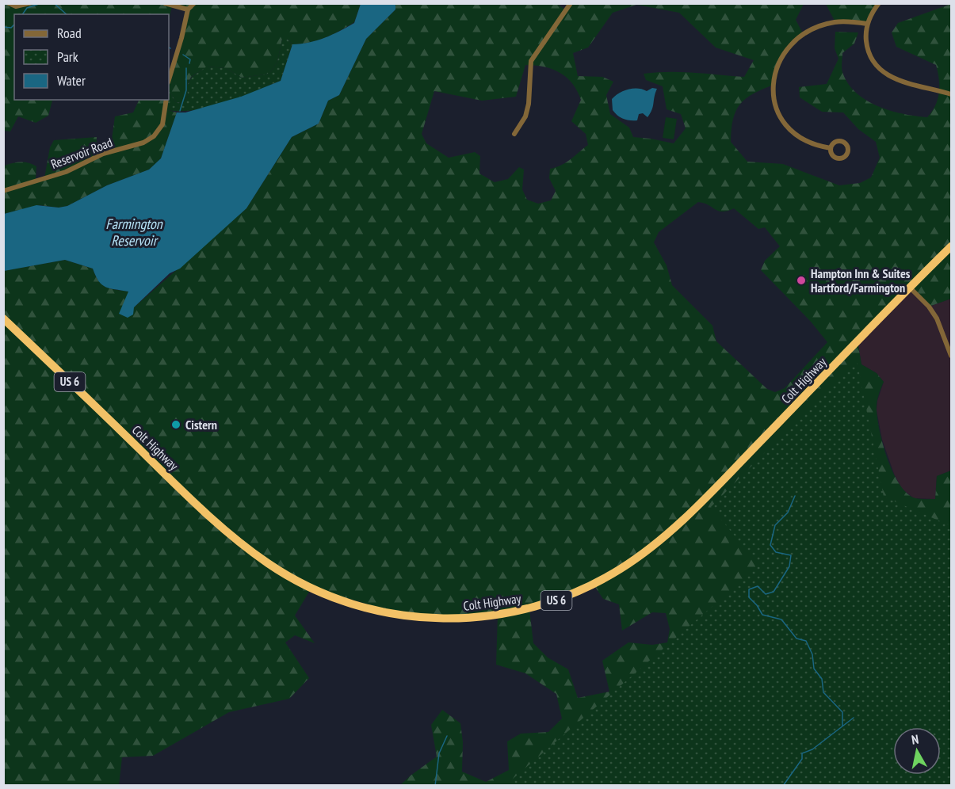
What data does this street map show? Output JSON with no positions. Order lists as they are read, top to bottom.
{
  "streets": {
    "highway": ["Colt Highway", "US 6"],
    "street": ["Reservoir Road"]
  },
  "water": ["Farmington Reservoir"],
  "places": ["Hampton Inn & Suites Hartford/Farmington", "Cistern"],
  "legend": ["Road", "Park", "Water"],
  "north": "top"
}
